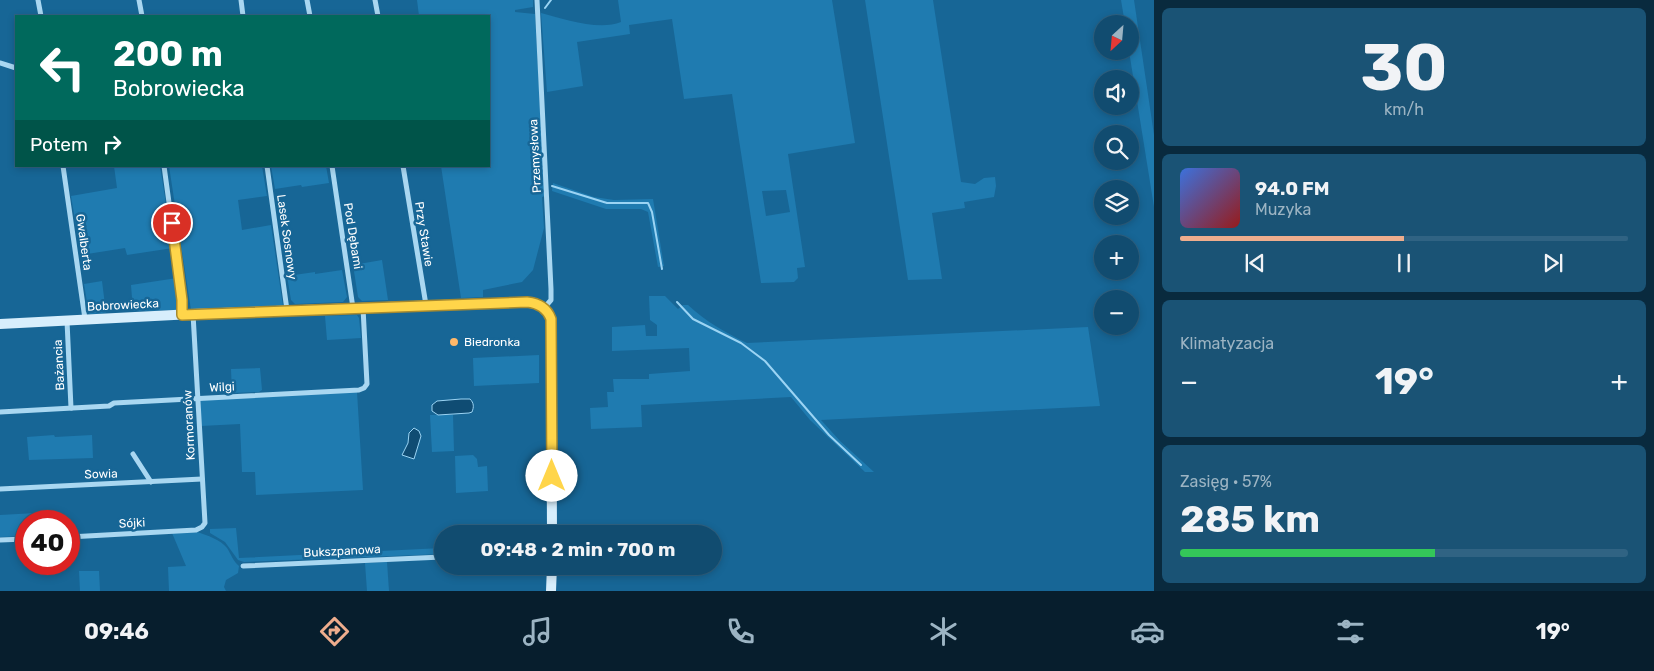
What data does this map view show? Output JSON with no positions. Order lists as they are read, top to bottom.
{
  "streets": {
    "street": [
      "Przemysłowa",
      "Przy Stawie",
      "Pod Dębami",
      "Lasek Sosnowy",
      "Gwalberta",
      "Bobrowiecka",
      "Bażancia",
      "Wilgi",
      "Kormoranów",
      "Sowia",
      "Sójki",
      "Bukszpanowa"
    ]
  },
  "crossings": [
    ["Przemysłowa", "Bobrowiecka"],
    ["Przy Stawie", "Bobrowiecka"],
    ["Pod Dębami", "Bobrowiecka"],
    ["Pod Dębami", "Wilgi"],
    ["Lasek Sosnowy", "Bobrowiecka"],
    ["Gwalberta", "Bobrowiecka"],
    ["Bobrowiecka", "Bażancia"],
    ["Bobrowiecka", "Wilgi"],
    ["Bobrowiecka", "Kormoranów"],
    ["Bażancia", "Wilgi"],
    ["Wilgi", "Kormoranów"],
    ["Kormoranów", "Sowia"],
    ["Kormoranów", "Sójki"]
  ],
  "places": ["Biedronka"],
  "north": "bottom left",
  "page": {
    "tile": [
      ["30", "km/h"],
      "Klimatyzacja",
      ["Zasięg · 57%", "285 km"]
    ],
    "map_buttons": ["+", "−"],
    "turn": ["200 m", "Bobrowiecka"],
    "then": "Potem",
    "song": ["94.0 FM", "Muzyka"],
    "heat": ["−", "19°", "+"],
    "limit": "40",
    "trip": "09:48 · 2 min · 700 m",
    "tabs": ["09:46", "19°"]
  }
}
